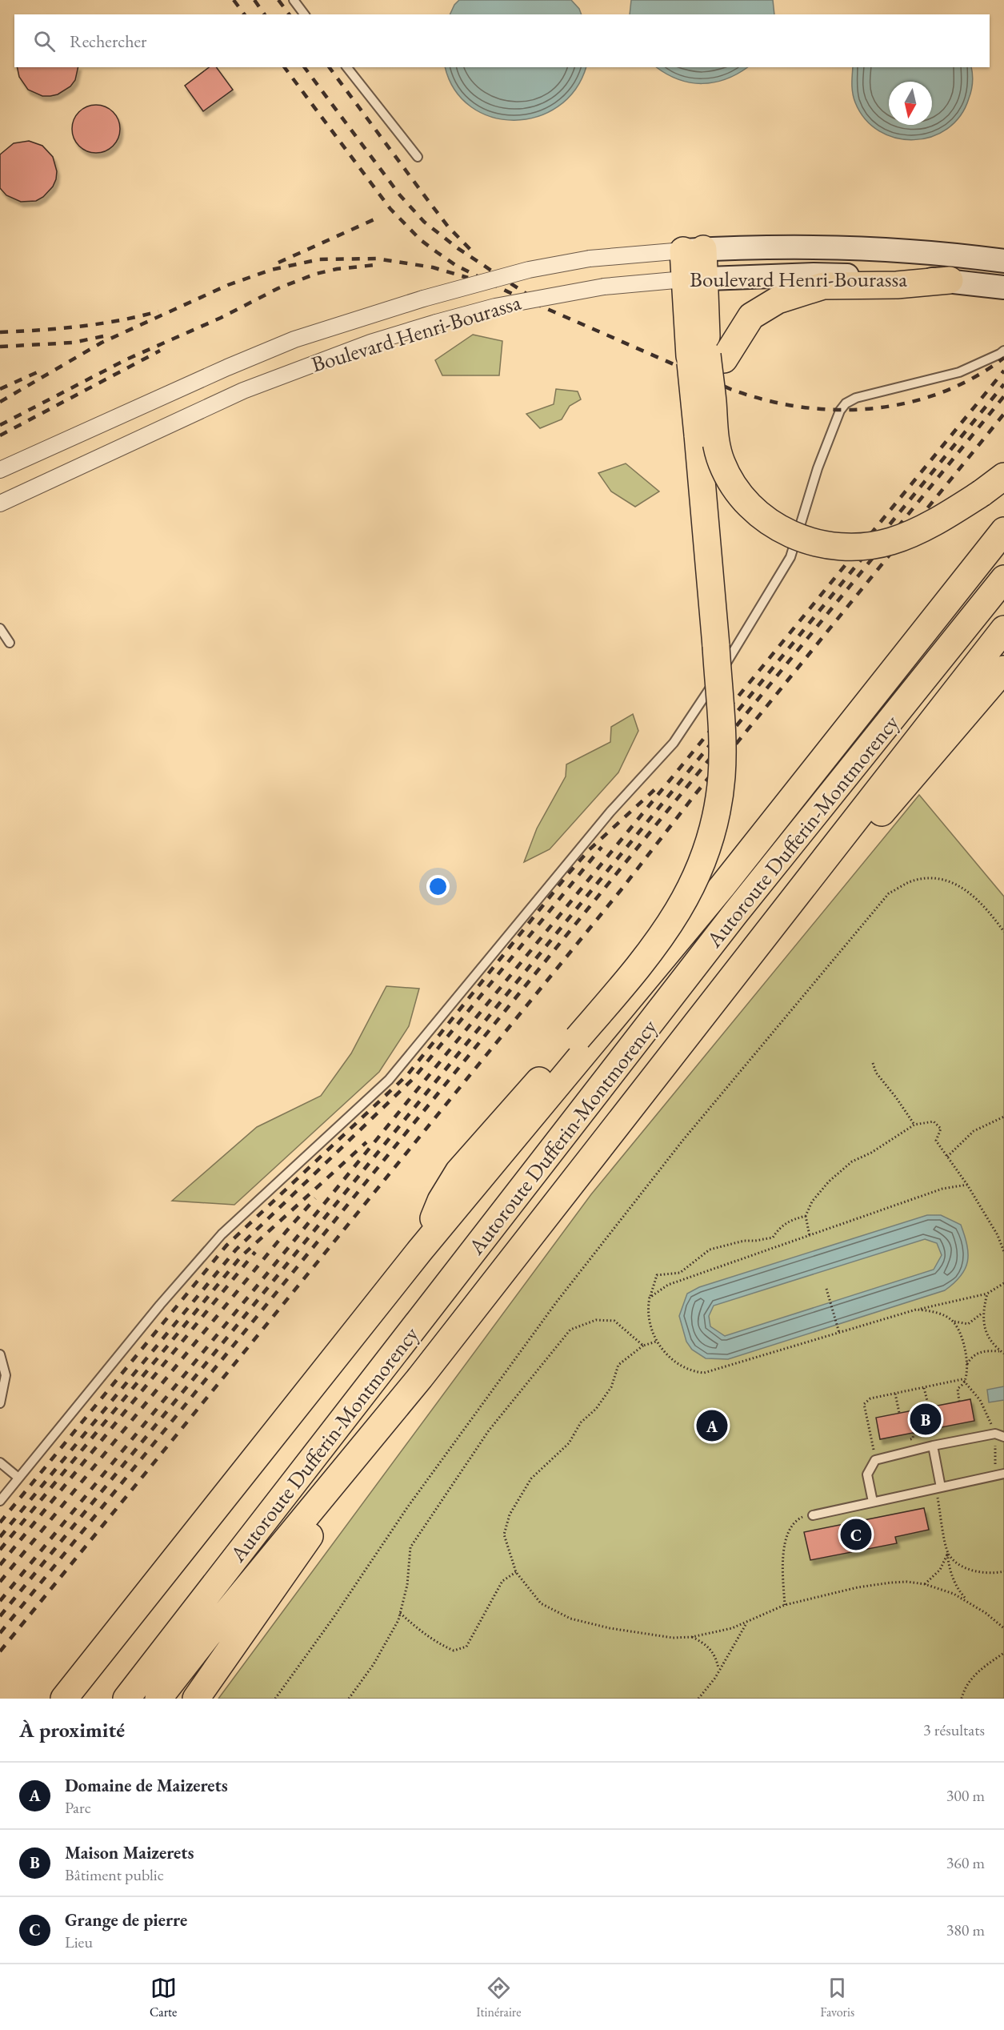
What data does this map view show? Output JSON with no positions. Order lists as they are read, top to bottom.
{
  "streets": {
    "highway": ["Autoroute Dufferin-Montmorency"],
    "main road": ["Boulevard Henri-Bourassa"]
  },
  "north": "bottom",
  "page": {
    "search": "Rechercher",
    "pins": ["B", "A", "C"],
    "heading": ["À proximité", "3 résultats"],
    "list": [
      {
        "mark": "A",
        "name": "Domaine de Maizerets",
        "note": "Parc",
        "value": "300 m"
      },
      {
        "mark": "B",
        "name": "Maison Maizerets",
        "note": "Bâtiment public",
        "value": "360 m"
      },
      {
        "mark": "C",
        "name": "Grange de pierre",
        "note": "Lieu",
        "value": "380 m"
      }
    ],
    "nav": ["Carte", "Itinéraire", "Favoris"]
  }
}
